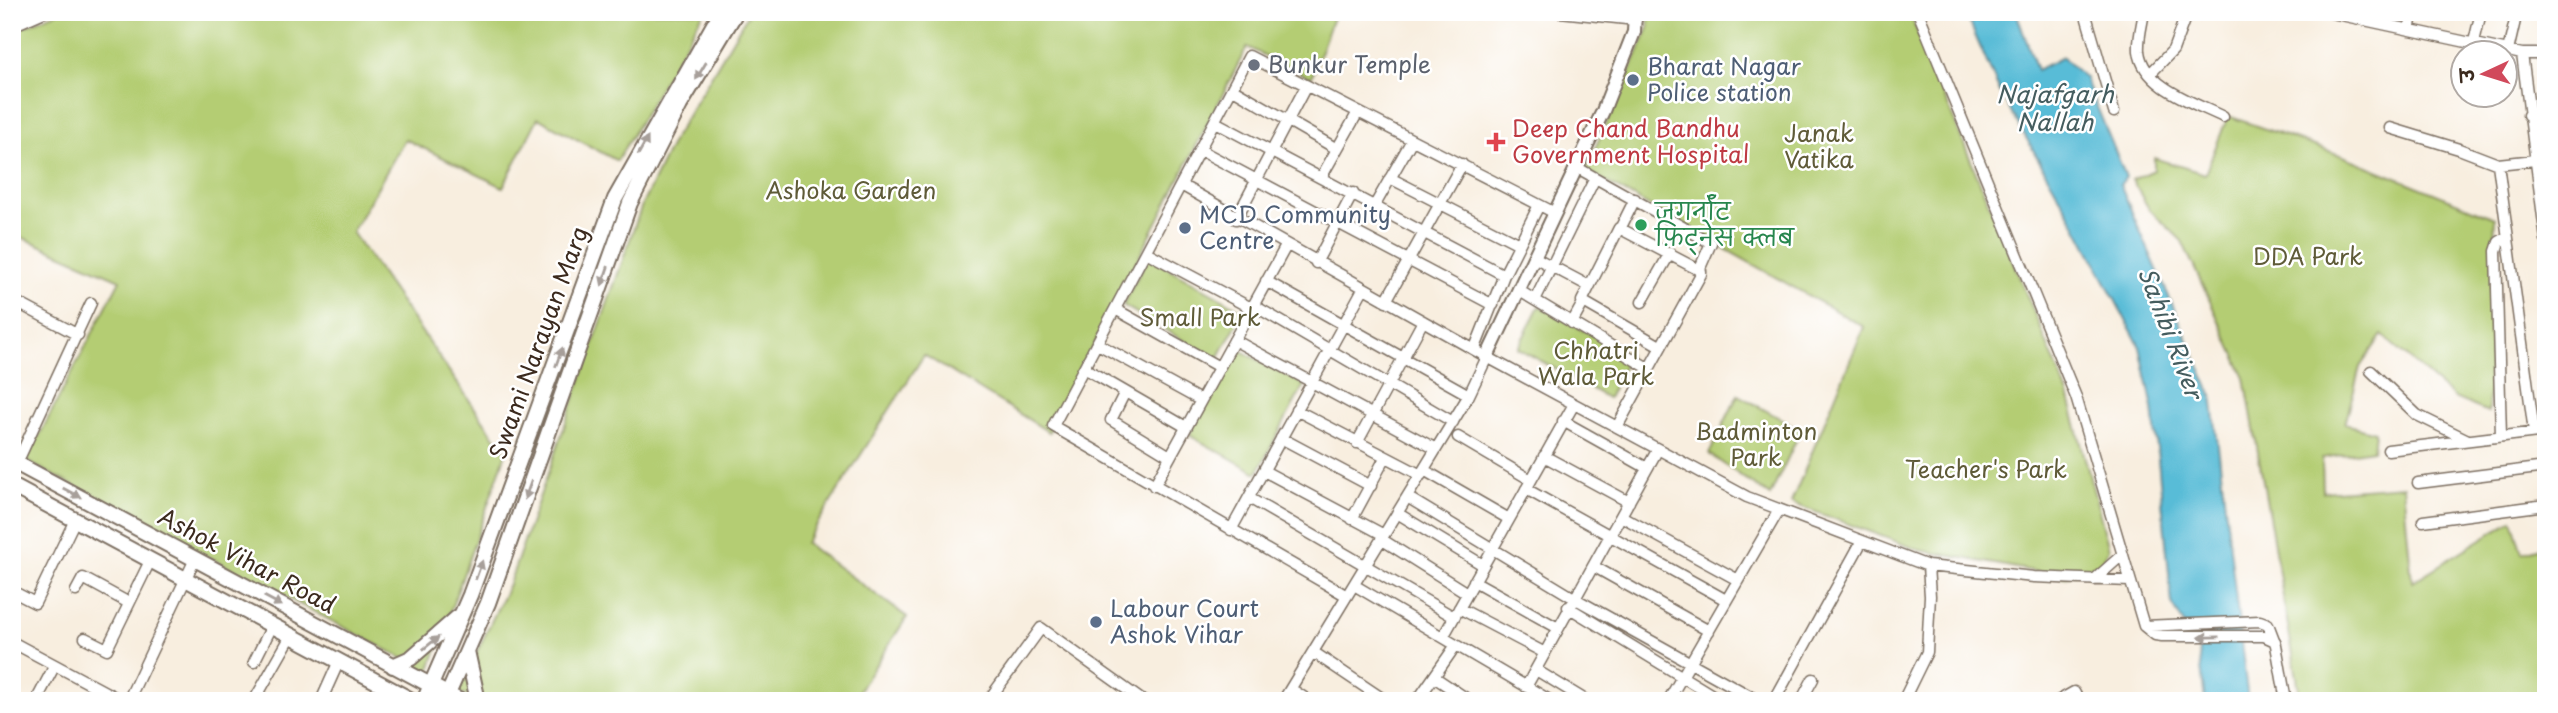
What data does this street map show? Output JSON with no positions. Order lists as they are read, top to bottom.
{
  "streets": {
    "main road": ["Swami Narayan Marg", "Ashok Vihar Road"]
  },
  "crossings": [
    ["Swami Narayan Marg", "Ashok Vihar Road"]
  ],
  "water": ["Najafgarh Nallah", "Sahibi River"],
  "parks": [
    "Janak Vatika",
    "Ashoka Garden",
    "DDA Park",
    "Small Park",
    "Chhatri Wala Park",
    "Badminton Park",
    "Teacher's Park"
  ],
  "places": {
    "other": [
      "Bunkur Temple",
      "Bharat Nagar Police station",
      "जगर्नॉट फ़िट्नेस क्लब",
      "MCD Community Centre",
      "Labour Court Ashok Vihar"
    ],
    "health": ["Deep Chand Bandhu Government Hospital"]
  },
  "north": "left"
}
